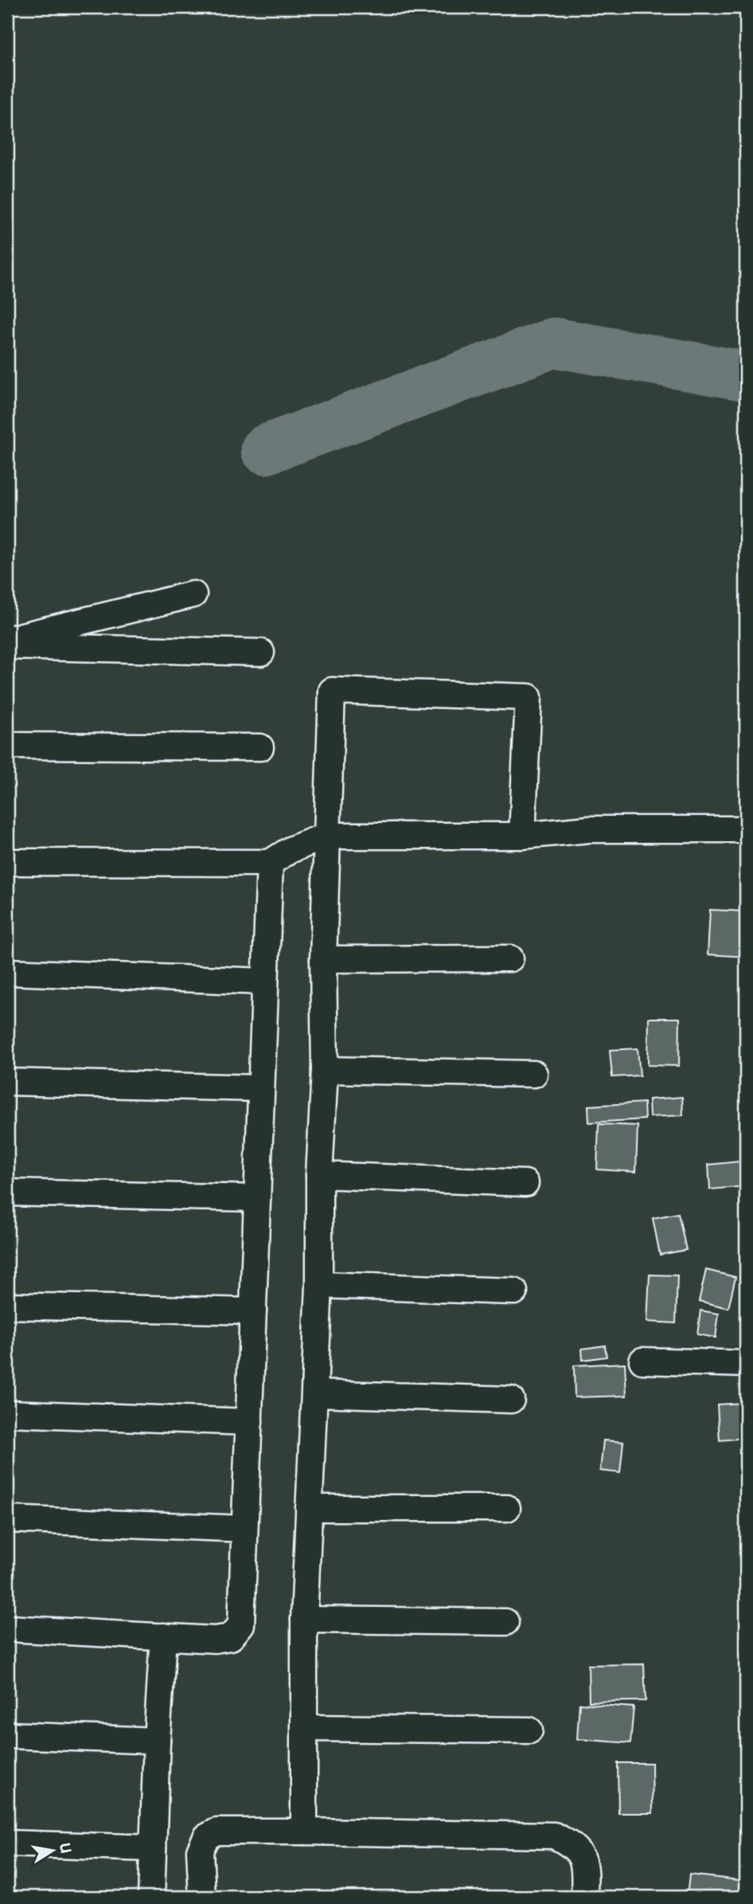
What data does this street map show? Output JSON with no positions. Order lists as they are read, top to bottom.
{
  "north": "right"
}
